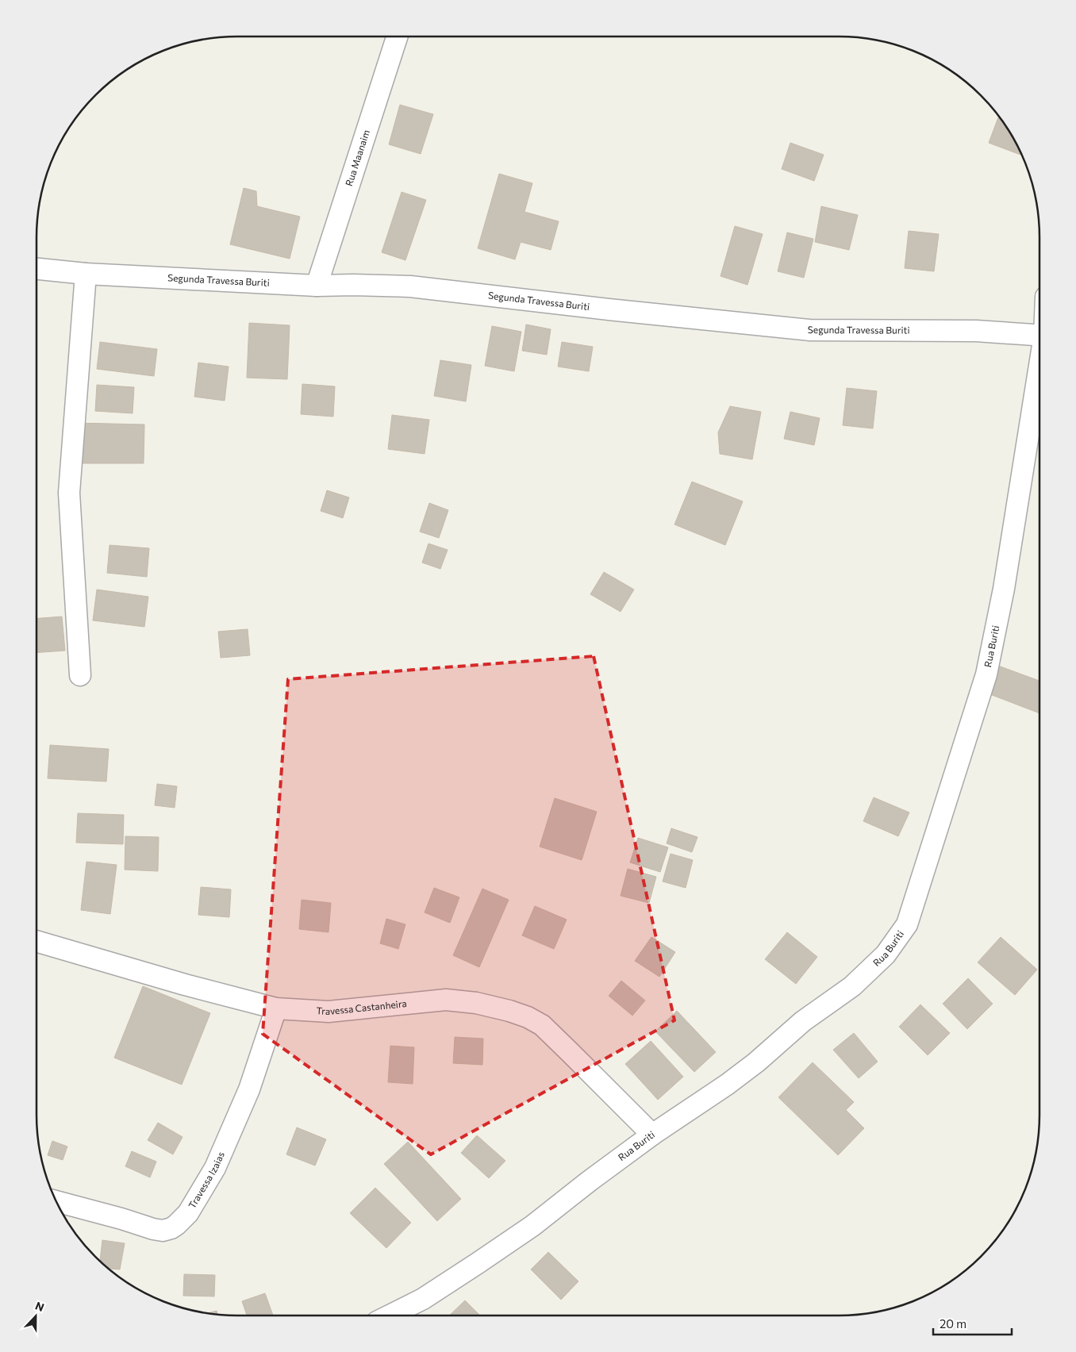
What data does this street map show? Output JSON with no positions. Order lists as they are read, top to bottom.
{
  "streets": {
    "street": [
      "Rua Maanaim",
      "Segunda Travessa Buriti",
      "Rua Buriti",
      "Travessa Castanheira",
      "Travessa Izaias"
    ]
  },
  "crossings": [
    ["Rua Maanaim", "Segunda Travessa Buriti"],
    ["Rua Buriti", "Travessa Castanheira"],
    ["Travessa Castanheira", "Travessa Izaias"]
  ],
  "scale_bar": "20 m",
  "north": "top"
}
